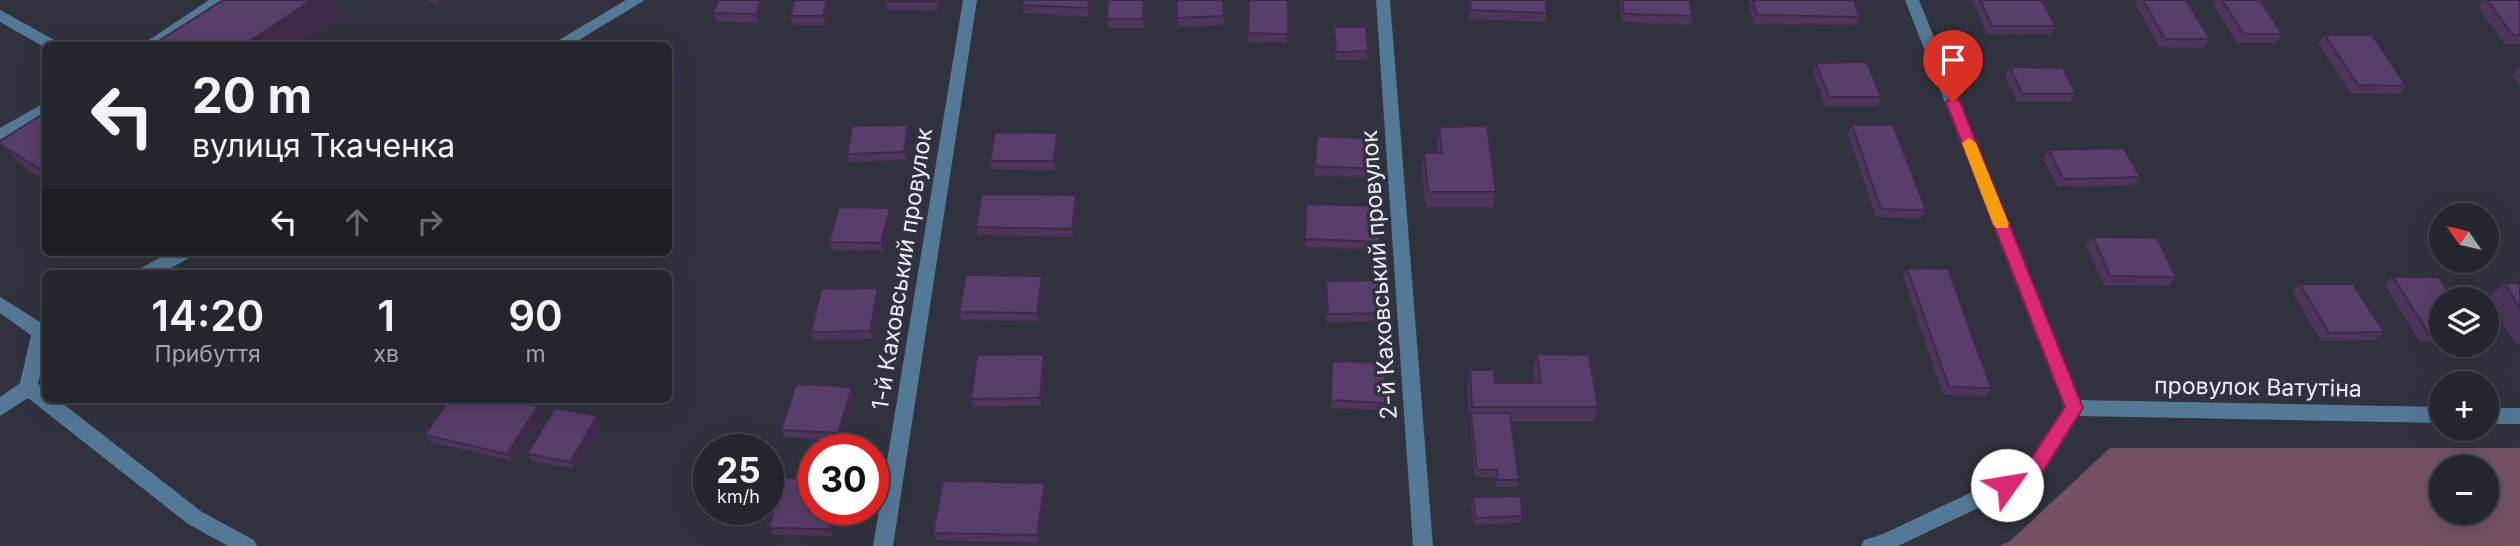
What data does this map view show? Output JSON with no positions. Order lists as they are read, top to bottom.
{
  "streets": {
    "street": ["1-й Каховський провулок", "2-й Каховський провулок", "провулок Ватутіна"]
  },
  "north": "top left",
  "page": {
    "turn": ["20 m", "вулиця Ткаченка"],
    "map_buttons": ["+", "−"],
    "eta": [
      "14:20",
      "Прибуття",
      "1",
      "хв",
      "90",
      "m"
    ],
    "speed": "25 km/h",
    "limit": "30"
  }
}
